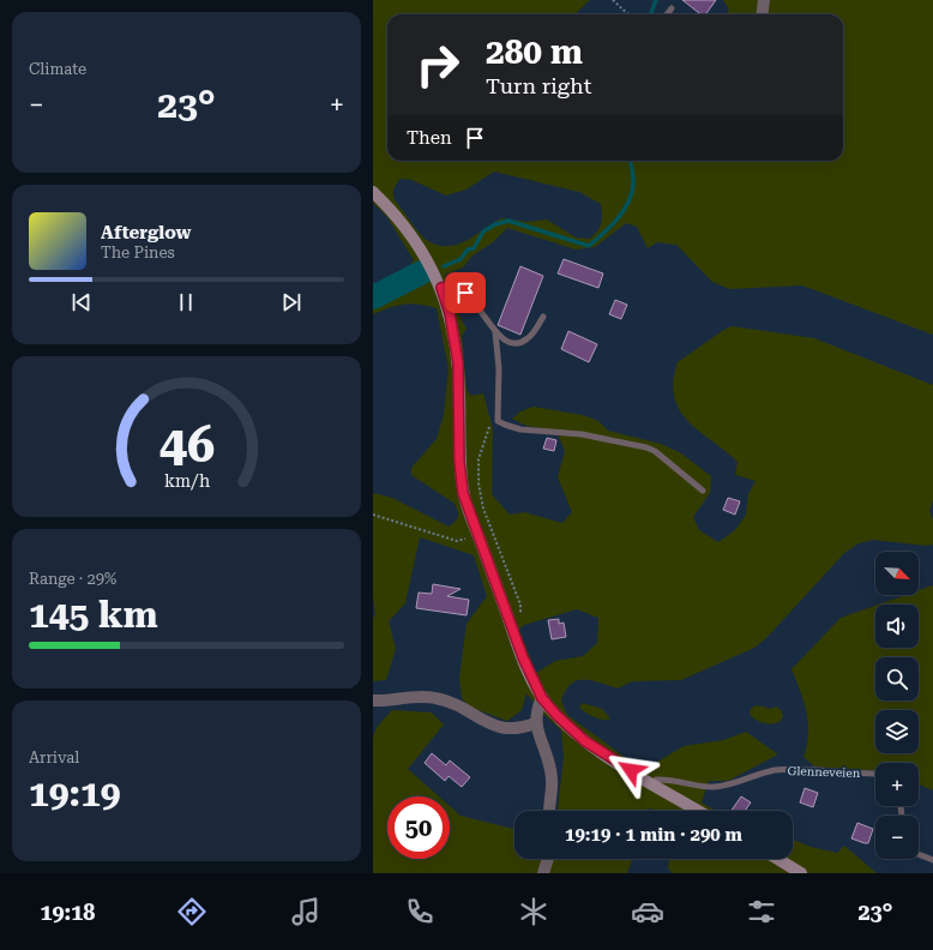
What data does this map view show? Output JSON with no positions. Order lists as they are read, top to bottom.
{
  "streets": {
    "lane": ["Glenneveien"]
  },
  "north": "bottom right",
  "page": {
    "tile": [
      "Climate",
      ["Range · 29%", "145 km"],
      ["Arrival", "19:19"]
    ],
    "turn": ["280 m", "Turn right"],
    "heat": ["−", "23°", "+"],
    "then": "Then",
    "song": ["Afterglow", "The Pines"],
    "map_buttons": ["+", "−"],
    "limit": "50",
    "trip": "19:19 · 1 min · 290 m",
    "tabs": ["19:18", "23°"],
    "gauge": ["46", "km/h"]
  }
}
